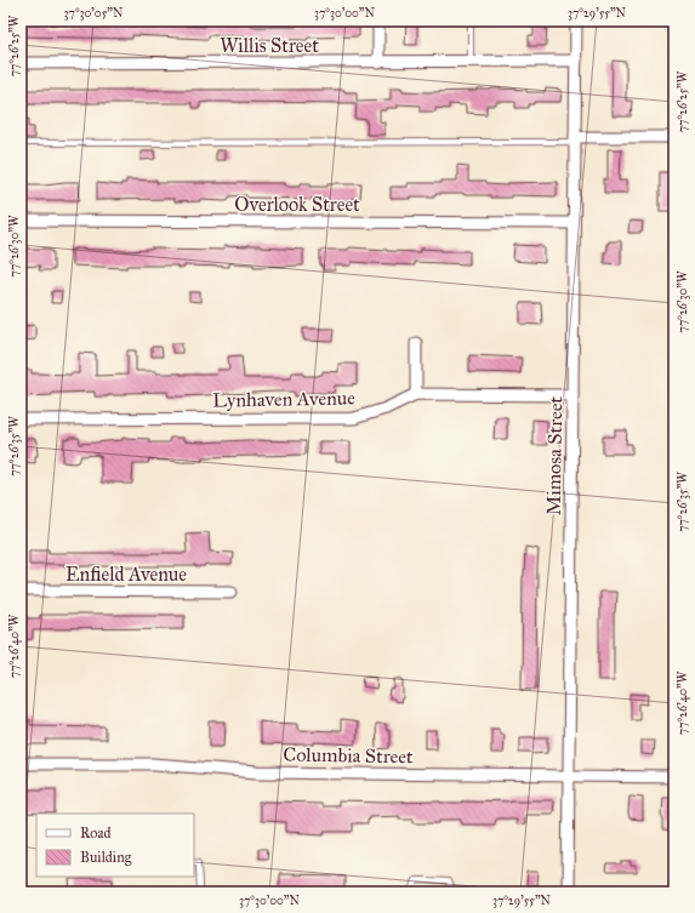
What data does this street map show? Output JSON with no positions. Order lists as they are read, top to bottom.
{
  "streets": {
    "street": [
      "Willis Street",
      "Overlook Street",
      "Lynhaven Avenue",
      "Mimosa Street",
      "Enfield Avenue",
      "Columbia Street"
    ]
  },
  "crossings": [
    ["Willis Street", "Mimosa Street"],
    ["Overlook Street", "Mimosa Street"],
    ["Lynhaven Avenue", "Mimosa Street"],
    ["Mimosa Street", "Columbia Street"]
  ],
  "legend": ["Road", "Building"],
  "coordinates": [
    "37°30'05\"N",
    "37°30'00\"N",
    "37°29'55\"N",
    "77°26'25\"W",
    "77°26'30\"W",
    "77°26'35\"W",
    "77°26'40\"W"
  ]
}
